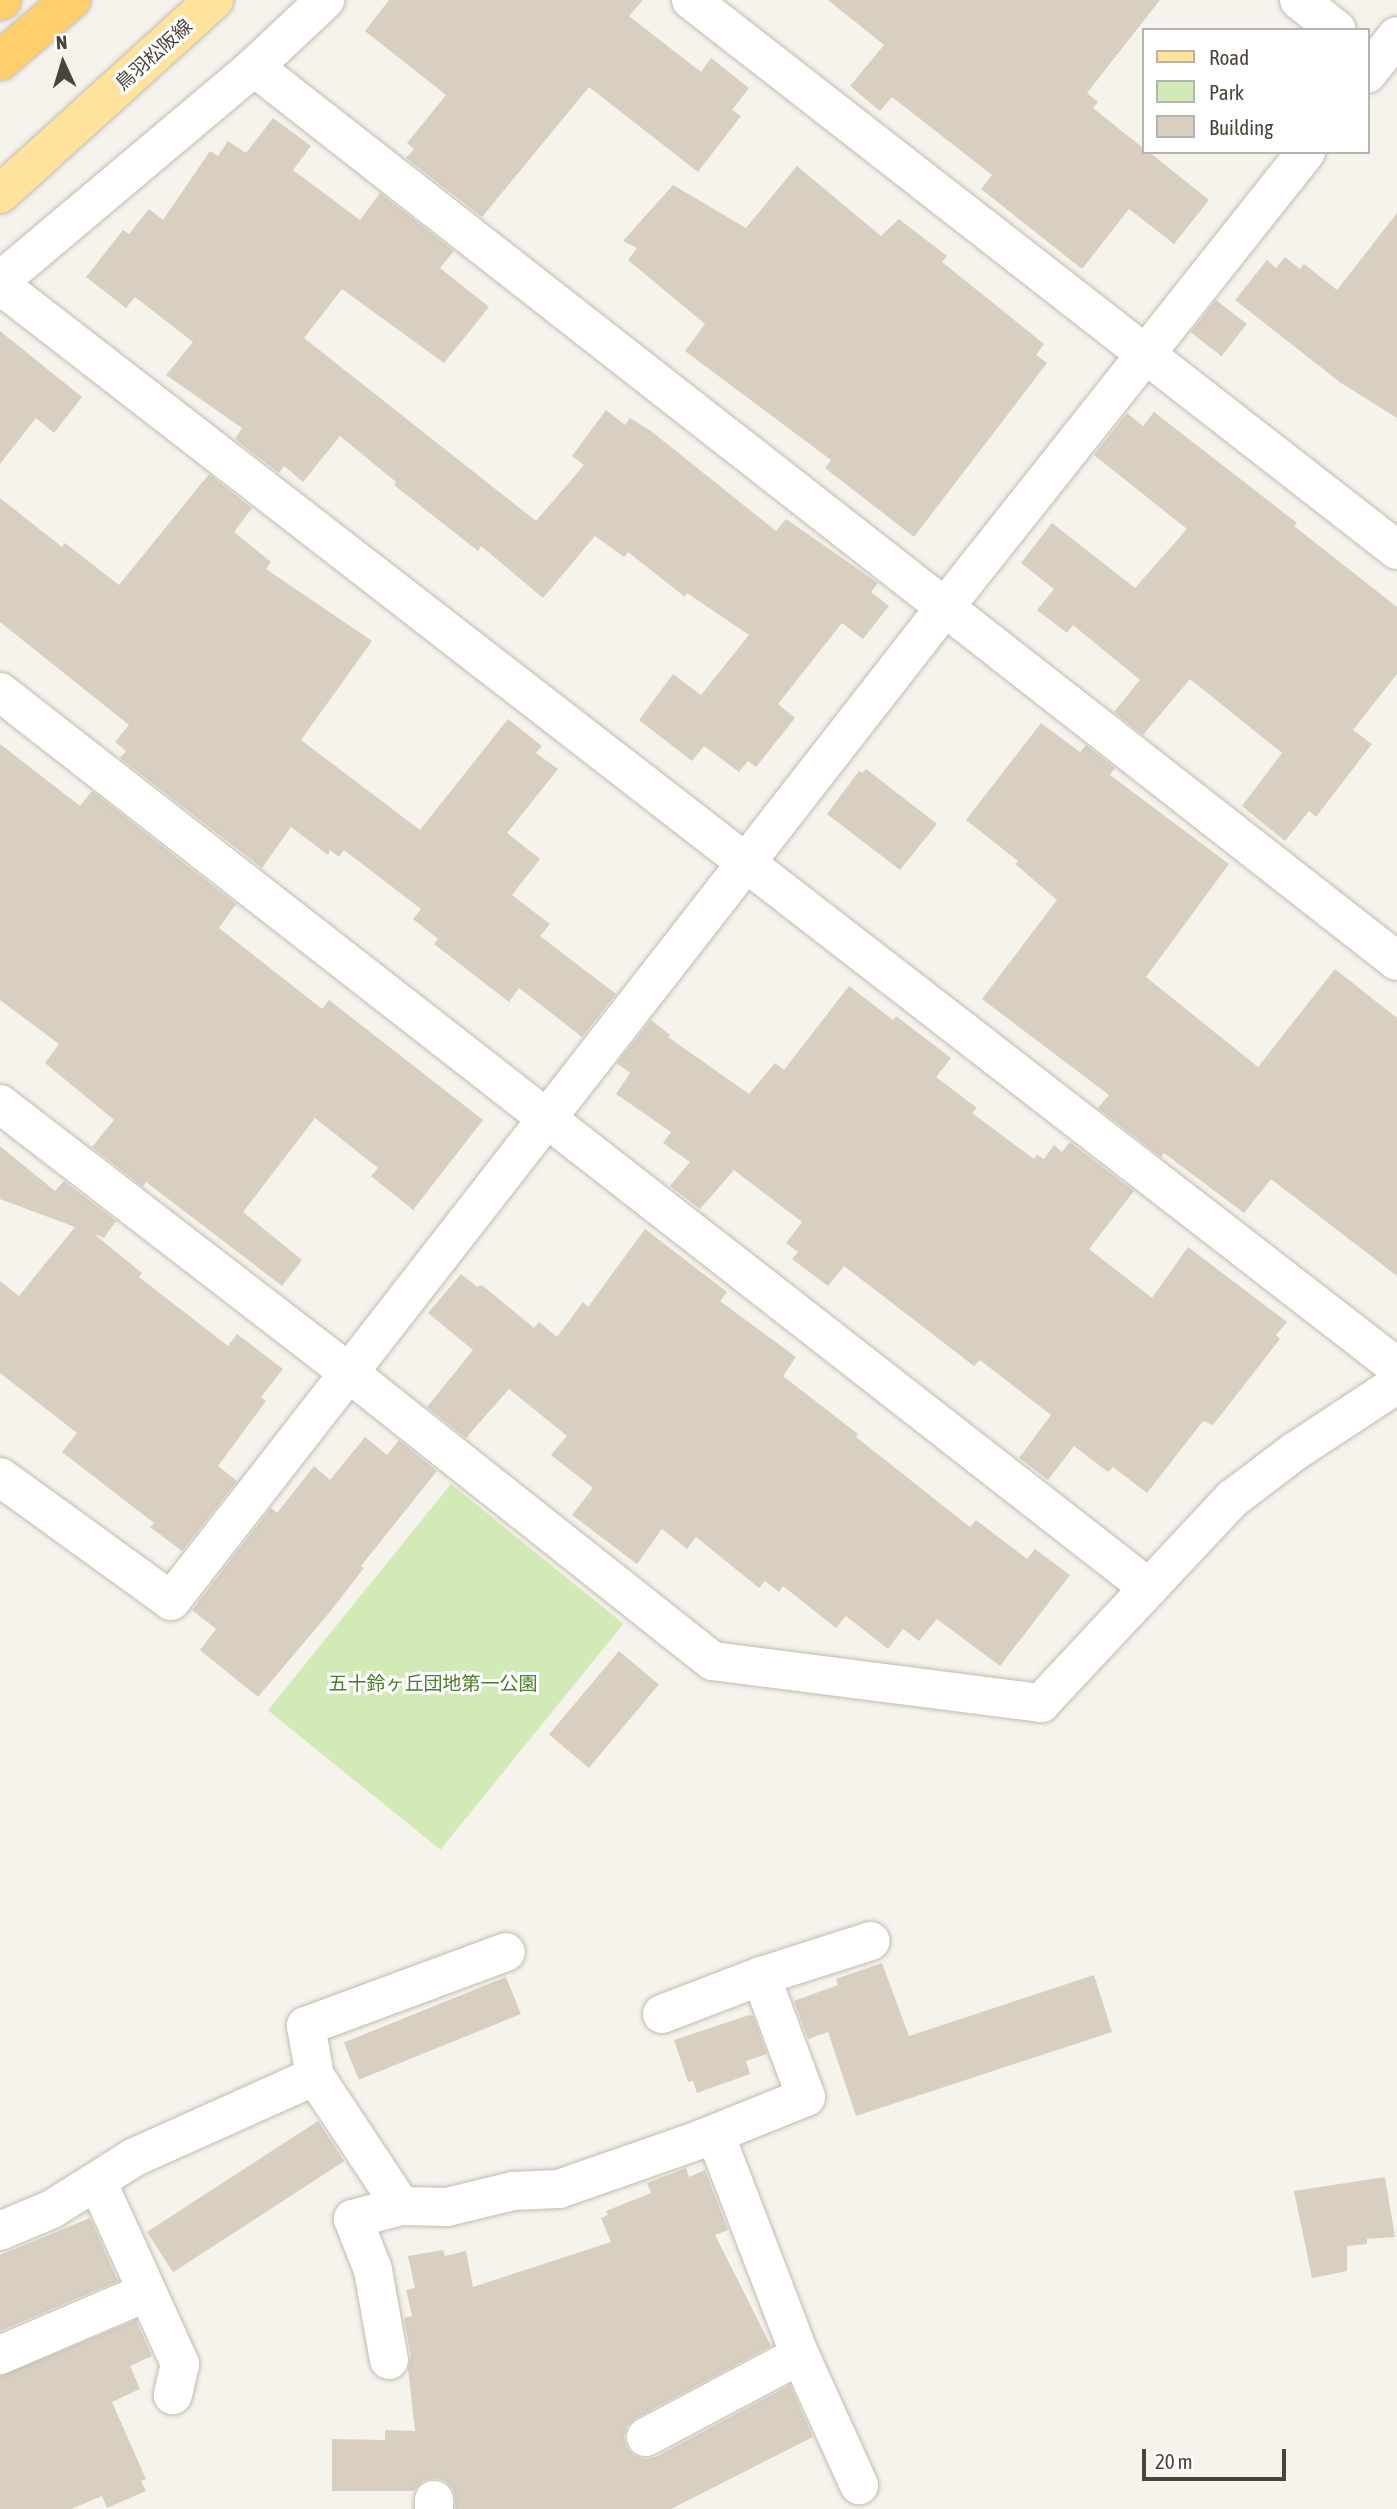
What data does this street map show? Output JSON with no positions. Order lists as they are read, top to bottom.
{
  "streets": {
    "main road": ["鳥羽松阪線"]
  },
  "parks": ["五十鈴ヶ丘団地第一公園"],
  "legend": ["Road", "Park", "Building"],
  "scale_bar": "20 m",
  "north": "top"
}
